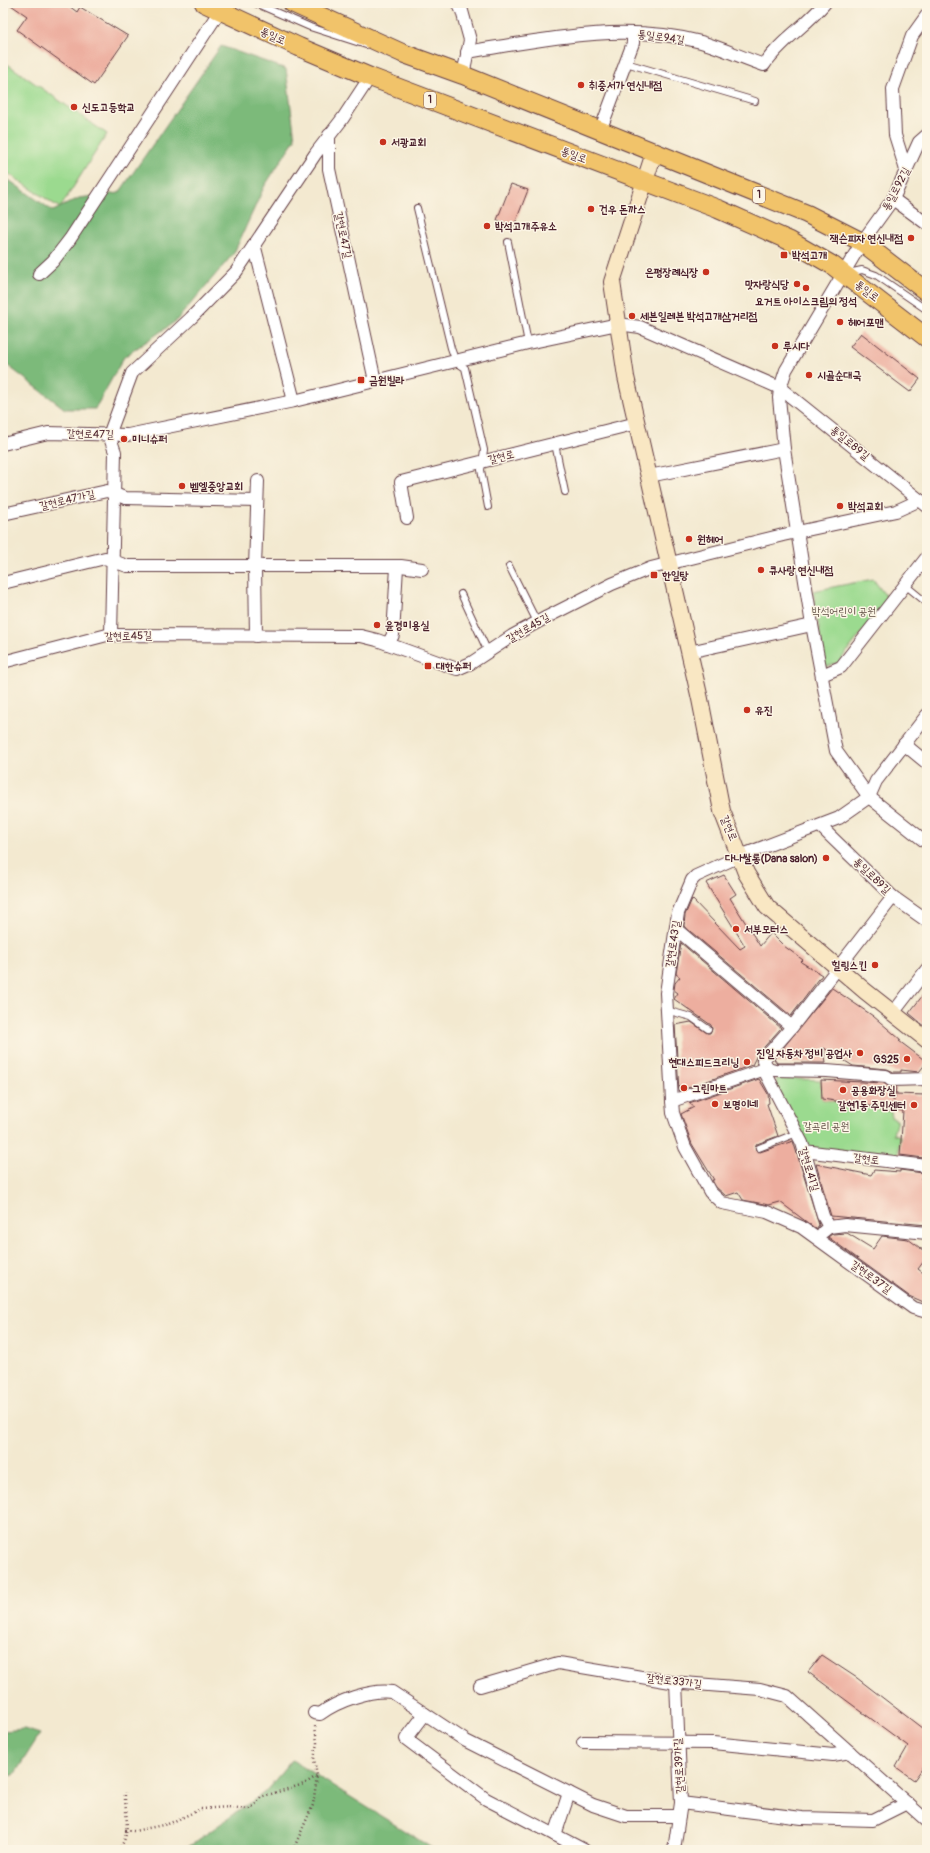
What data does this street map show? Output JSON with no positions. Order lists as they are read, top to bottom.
{
  "streets": {
    "main road": ["통일로", "1", "갈현로"],
    "street": [
      "통일로94길",
      "통일로92길",
      "갈현로47길",
      "통일로89길",
      "갈현로47가길",
      "갈현로45길",
      "갈현로43길",
      "갈현로41길",
      "갈현로37길",
      "갈현로33가길",
      "갈현로39가길"
    ]
  },
  "crossings": [
    ["통일로", "통일로92길"],
    ["통일로", "갈현로"],
    ["1", "통일로92길"],
    ["1", "갈현로"],
    ["갈현로47길", "갈현로"],
    ["갈현로", "갈현로45길"],
    ["갈현로", "갈현로43길"],
    ["갈현로", "갈현로41길"],
    ["갈현로43길", "갈현로37길"],
    ["갈현로33가길", "갈현로39가길"]
  ],
  "parks": ["박석어린이 공원", "갈곡리 공원"],
  "places": {
    "other": [
      "취중서가 연신내점",
      "신도고등학교",
      "서광교회",
      "건우 돈까스",
      "박석고개주유소",
      "잭슨피자 연신내점",
      "은평장례식장",
      "맛자랑식당",
      "요거트 아이스크림의 정석",
      "세븐일레븐 박석고개삼거리점",
      "헤어포맨",
      "루시다",
      "시골순대국",
      "미니슈퍼",
      "벧엘중앙교회",
      "박석교회",
      "원헤어",
      "큐사랑 연신내점",
      "윤경미용실",
      "유진",
      "다나쌀롱(Dana salon)",
      "서부모터스",
      "힐링스킨",
      "진일 자동차 정비 공업사",
      "GS25",
      "현대스피드크리닝",
      "그린마트",
      "공용화장실",
      "보명이네",
      "갈현1동 주민센터"
    ],
    "transit": [
      "박석고개",
      "금원빌라",
      "한일탕",
      "대한슈퍼"
    ]
  }
}
